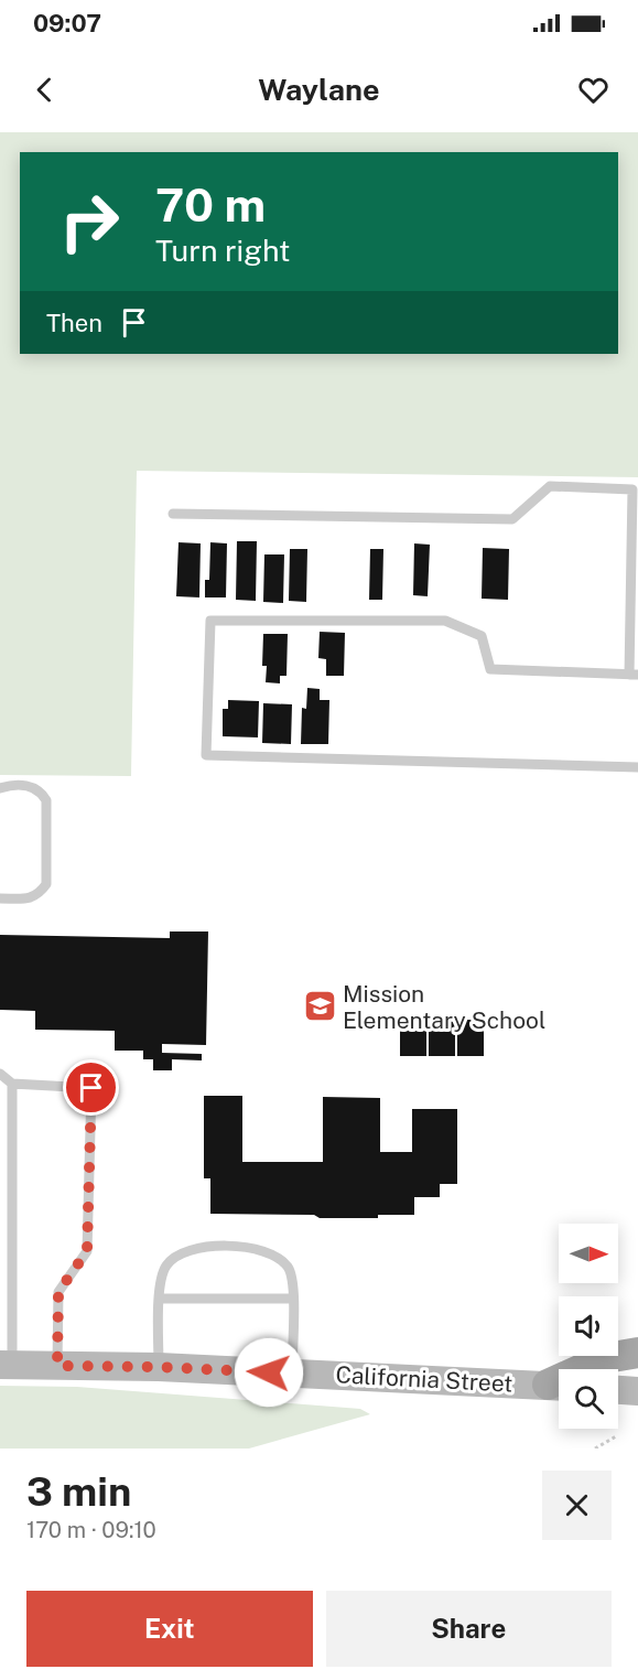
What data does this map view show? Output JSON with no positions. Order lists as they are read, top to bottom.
{
  "streets": {
    "main road": ["California Street"]
  },
  "places": {
    "school or university": ["Mission Elementary School"]
  },
  "north": "right",
  "page": {
    "status": "09:07",
    "header": "Waylane",
    "turn": ["70 m", "Turn right"],
    "then": "Then",
    "heading": ["3 min", "170 m · 09:10"],
    "buttons": ["Exit", "Share"]
  }
}
